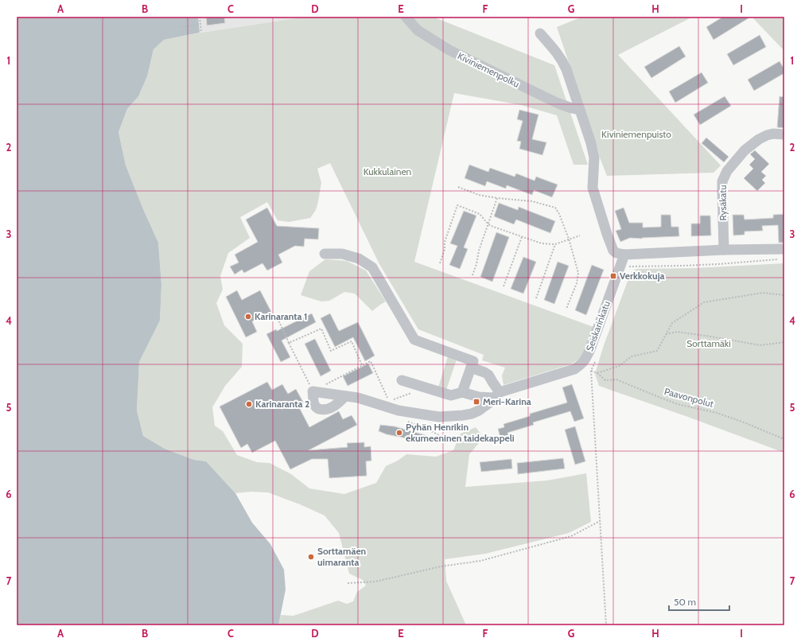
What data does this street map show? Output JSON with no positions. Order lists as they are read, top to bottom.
{
  "streets": {
    "street": ["Kiviniemenpolku", "Rysäkatu", "Seiskarinkatu"],
    "path": ["Paavonpolut"]
  },
  "parks": ["Kiviniemenpuisto", "Kukkulainen", "Sorttamäki"],
  "places": {
    "transit": ["Verkkokuja", "Meri-Karina"],
    "other": [
      "Karinaranta 1",
      "Karinaranta 2",
      "Pyhän Henrikin ekumeeninen taidekappeli",
      "Sorttamäen uimaranta"
    ]
  },
  "scale_bar": "50 m",
  "grid": {
    "columns": [
      "A",
      "B",
      "C",
      "D",
      "E",
      "F",
      "G",
      "H",
      "I"
    ],
    "rows": [
      "1",
      "2",
      "3",
      "4",
      "5",
      "6",
      "7"
    ]
  }
}
